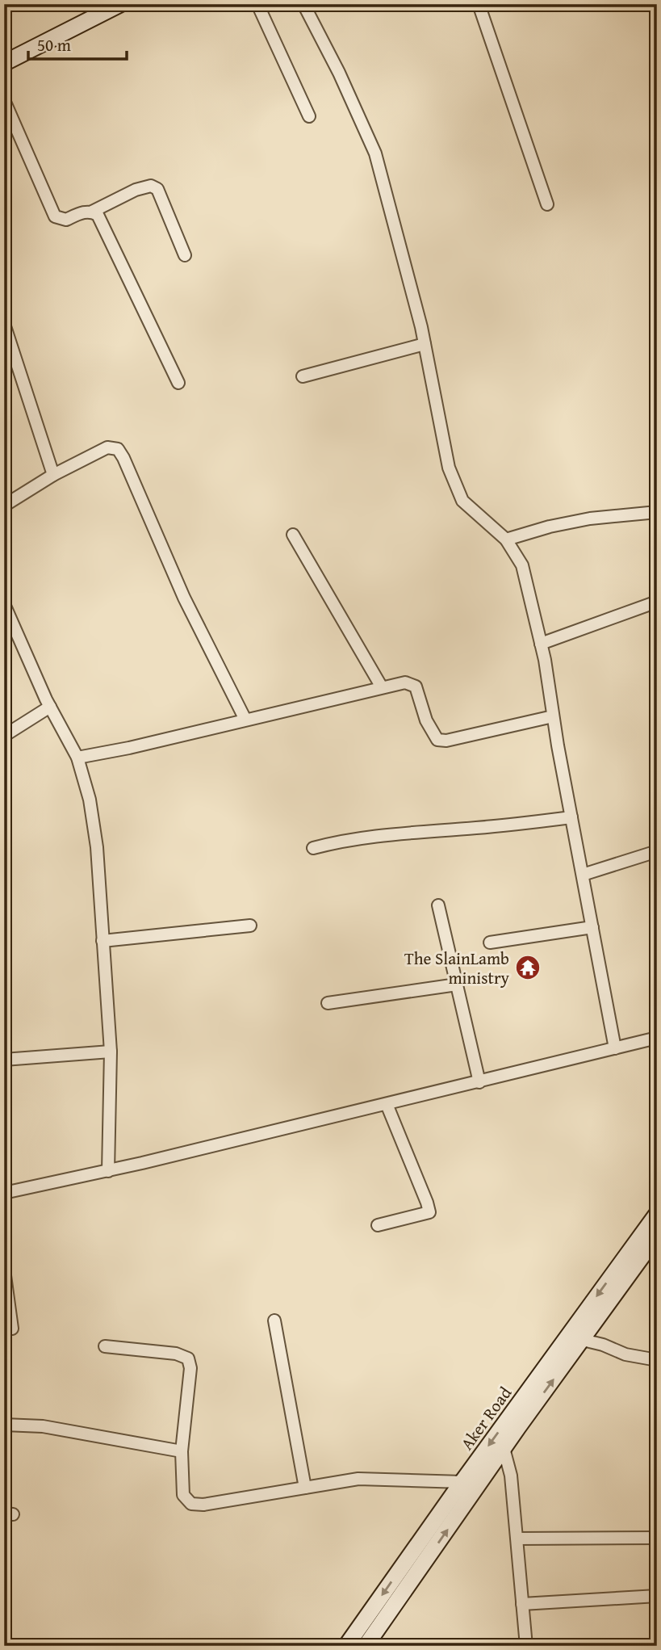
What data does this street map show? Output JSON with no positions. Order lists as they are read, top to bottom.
{
  "streets": {
    "street": ["Aker Road"]
  },
  "places": {
    "temple": ["The SlainLamb ministry"]
  },
  "scale_bar": "50 m"
}
